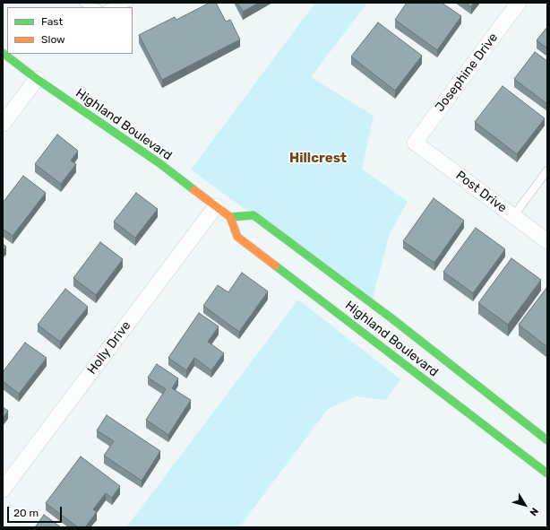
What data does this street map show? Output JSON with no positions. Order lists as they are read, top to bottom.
{
  "streets": {
    "main road": ["Highland Boulevard"],
    "street": ["Josephine Drive", "Post Drive", "Holly Drive"]
  },
  "crossings": [
    ["Josephine Drive", "Post Drive"],
    ["Highland Boulevard", "Holly Drive"]
  ],
  "districts": ["Hillcrest"],
  "legend": ["Fast", "Slow"],
  "scale_bar": "20 m",
  "north": "bottom right"
}
